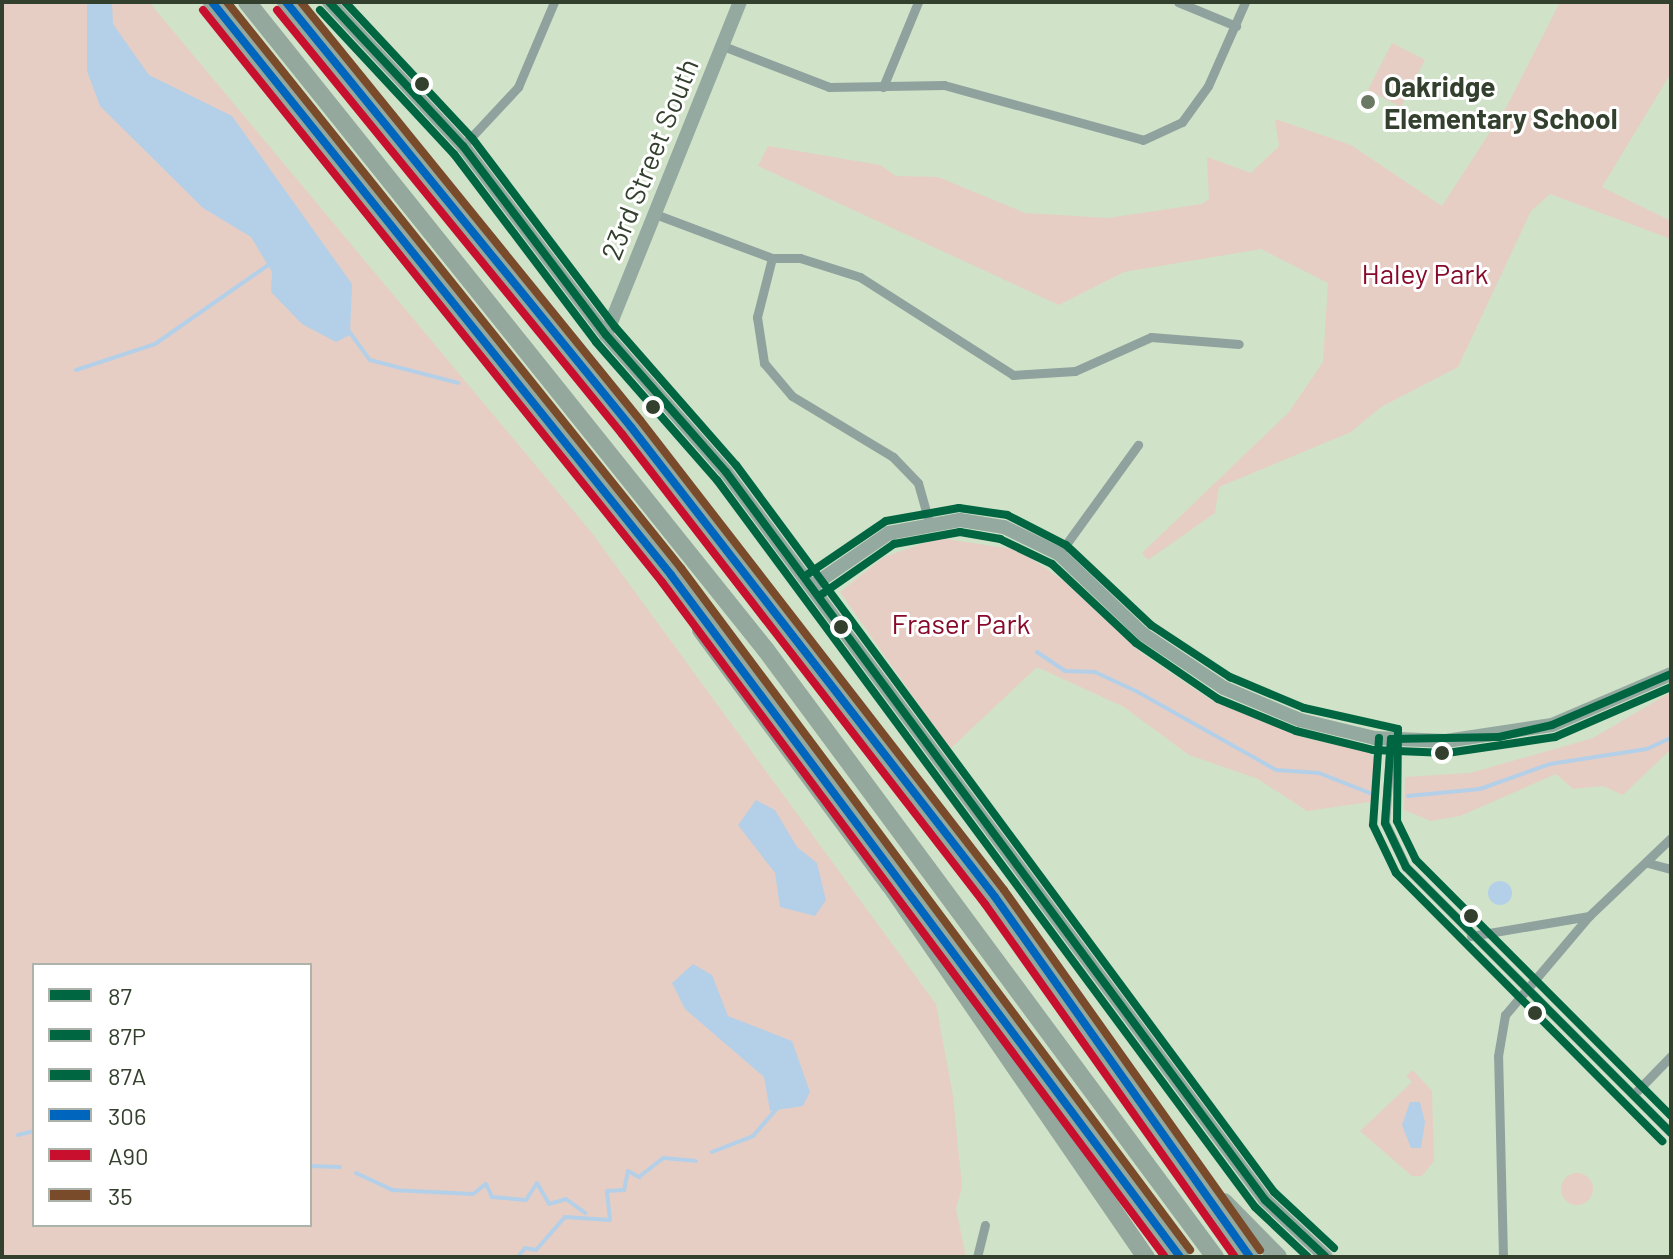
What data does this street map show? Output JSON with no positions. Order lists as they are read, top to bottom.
{
  "streets": {
    "street": ["23rd Street South"]
  },
  "parks": ["Haley Park", "Fraser Park"],
  "places": ["Oakridge Elementary School"],
  "lines": [
    "transit line 87",
    "transit line 87A",
    "transit line 306",
    "transit line 35",
    "transit line 87P",
    "transit line A90"
  ],
  "legend": [
    "87",
    "87P",
    "87A",
    "306",
    "A90",
    "35"
  ]
}
